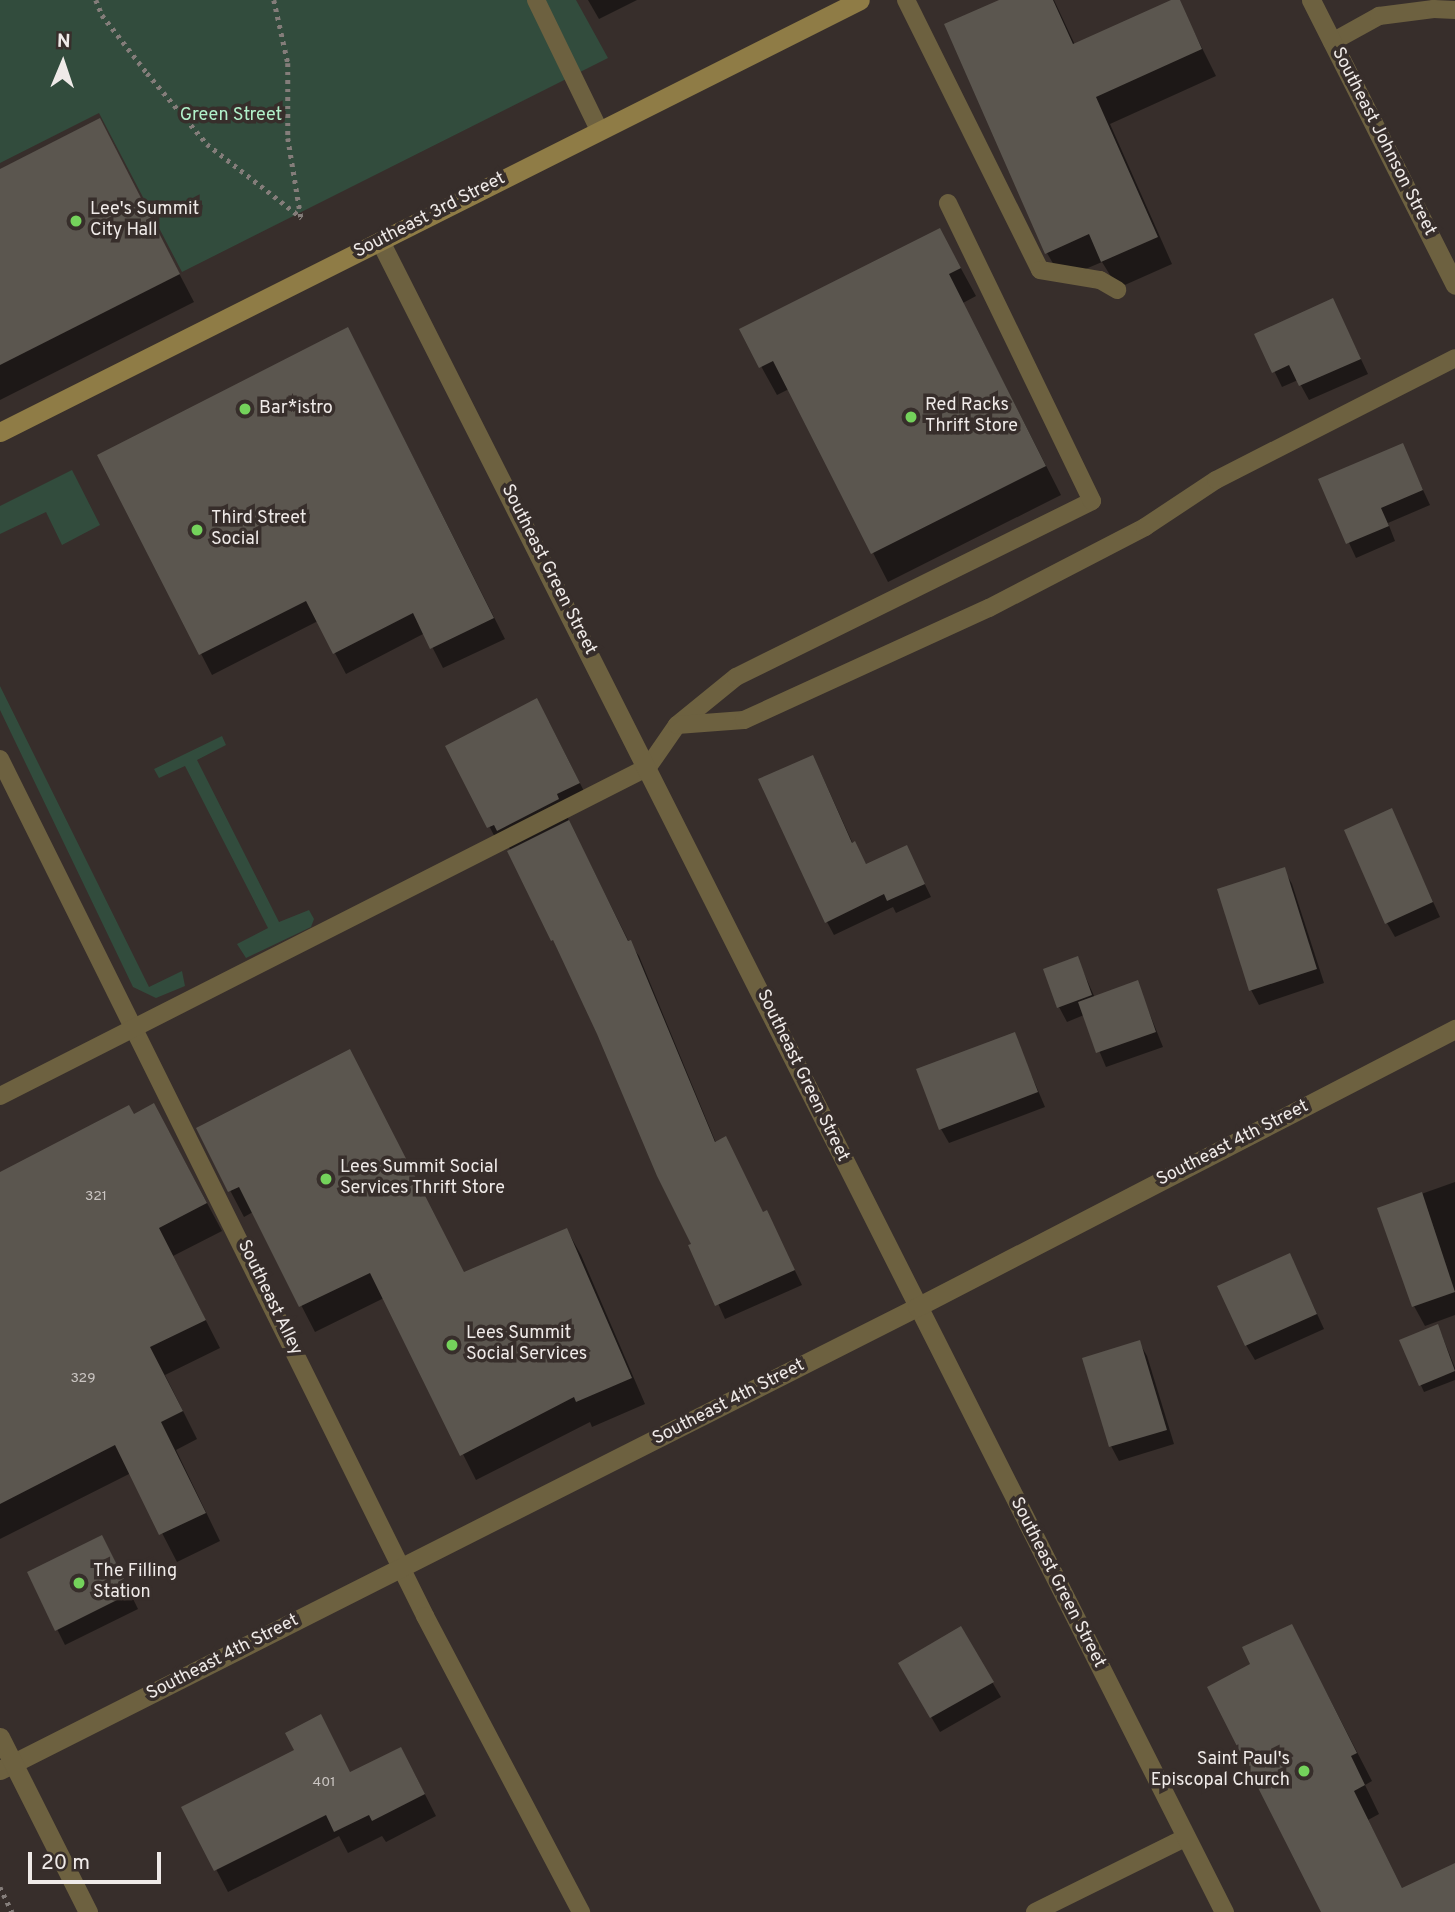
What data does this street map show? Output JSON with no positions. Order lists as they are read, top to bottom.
{
  "streets": {
    "main road": ["Southeast 3rd Street"],
    "street": ["Southeast Johnson Street", "Southeast Green Street", "Southeast 4th Street"],
    "lane": ["Southeast Alley"]
  },
  "crossings": [
    ["Southeast 3rd Street", "Southeast Green Street"],
    ["Southeast Green Street", "Southeast 4th Street"],
    ["Southeast 4th Street", "Southeast Alley"]
  ],
  "parks": ["Green Street"],
  "places": [
    "Lee's Summit City Hall",
    "Bar*istro",
    "Red Racks Thrift Store",
    "Third Street Social",
    "Lees Summit Social Services Thrift Store",
    "Lees Summit Social Services",
    "The Filling Station",
    "Saint Paul's Episcopal Church"
  ],
  "house_numbers": ["321", "329", "401"],
  "scale_bar": "20 m",
  "north": "top"
}
